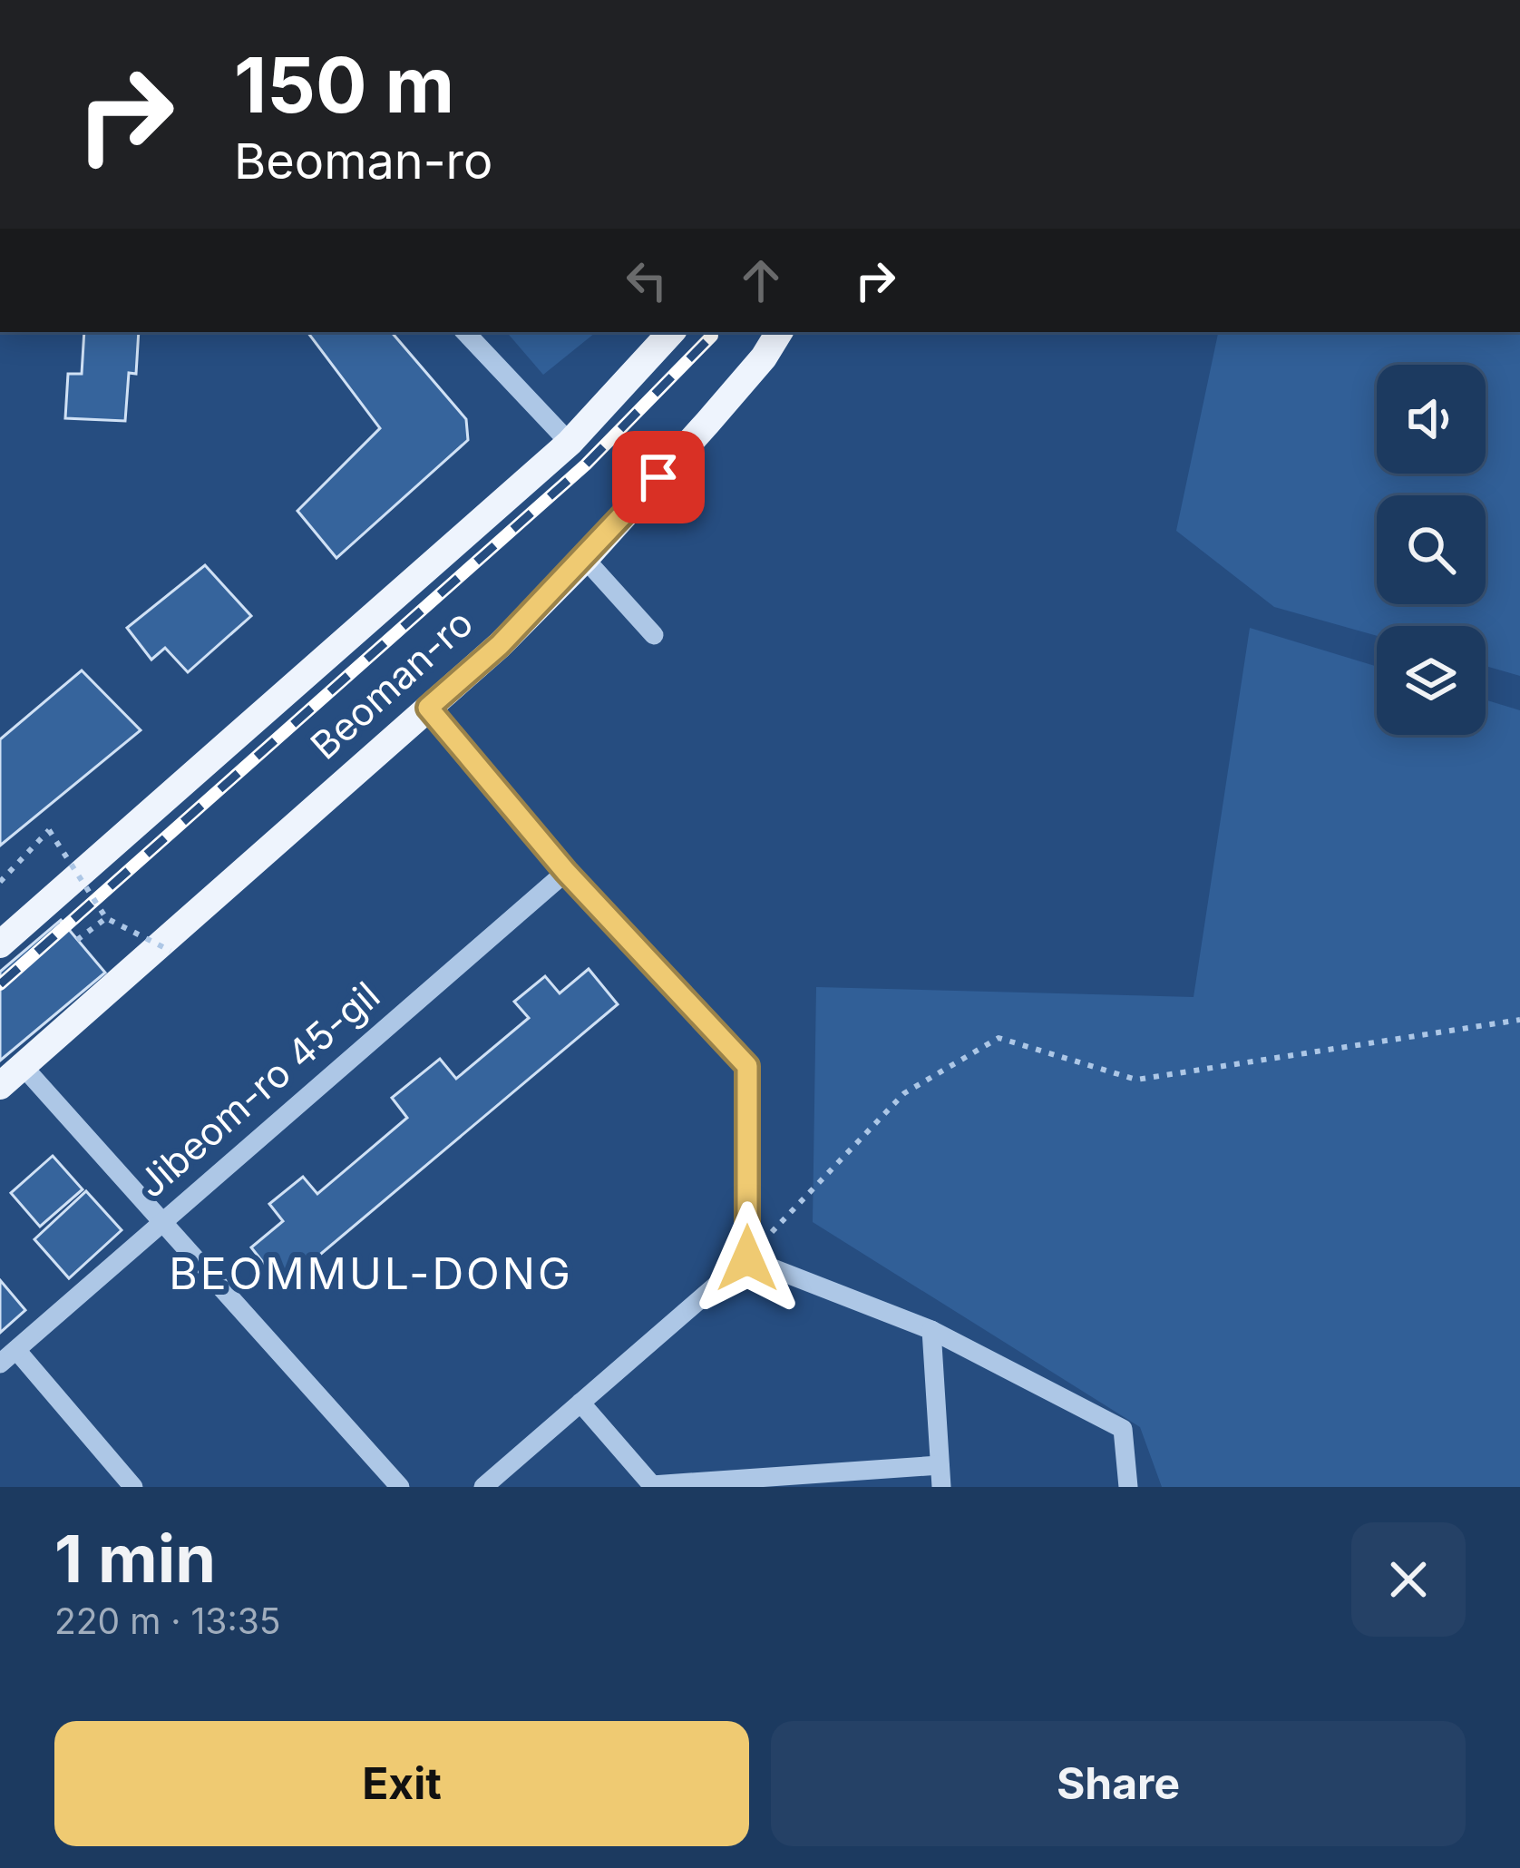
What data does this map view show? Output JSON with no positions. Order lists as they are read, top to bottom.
{
  "streets": {
    "main road": ["Beoman-ro"],
    "street": ["Jibeom-ro 45-gil"]
  },
  "districts": ["BEOMMUL-DONG"],
  "page": {
    "turn": ["150 m", "Beoman-ro"],
    "heading": ["1 min", "220 m · 13:35"],
    "buttons": ["Exit", "Share"]
  }
}
